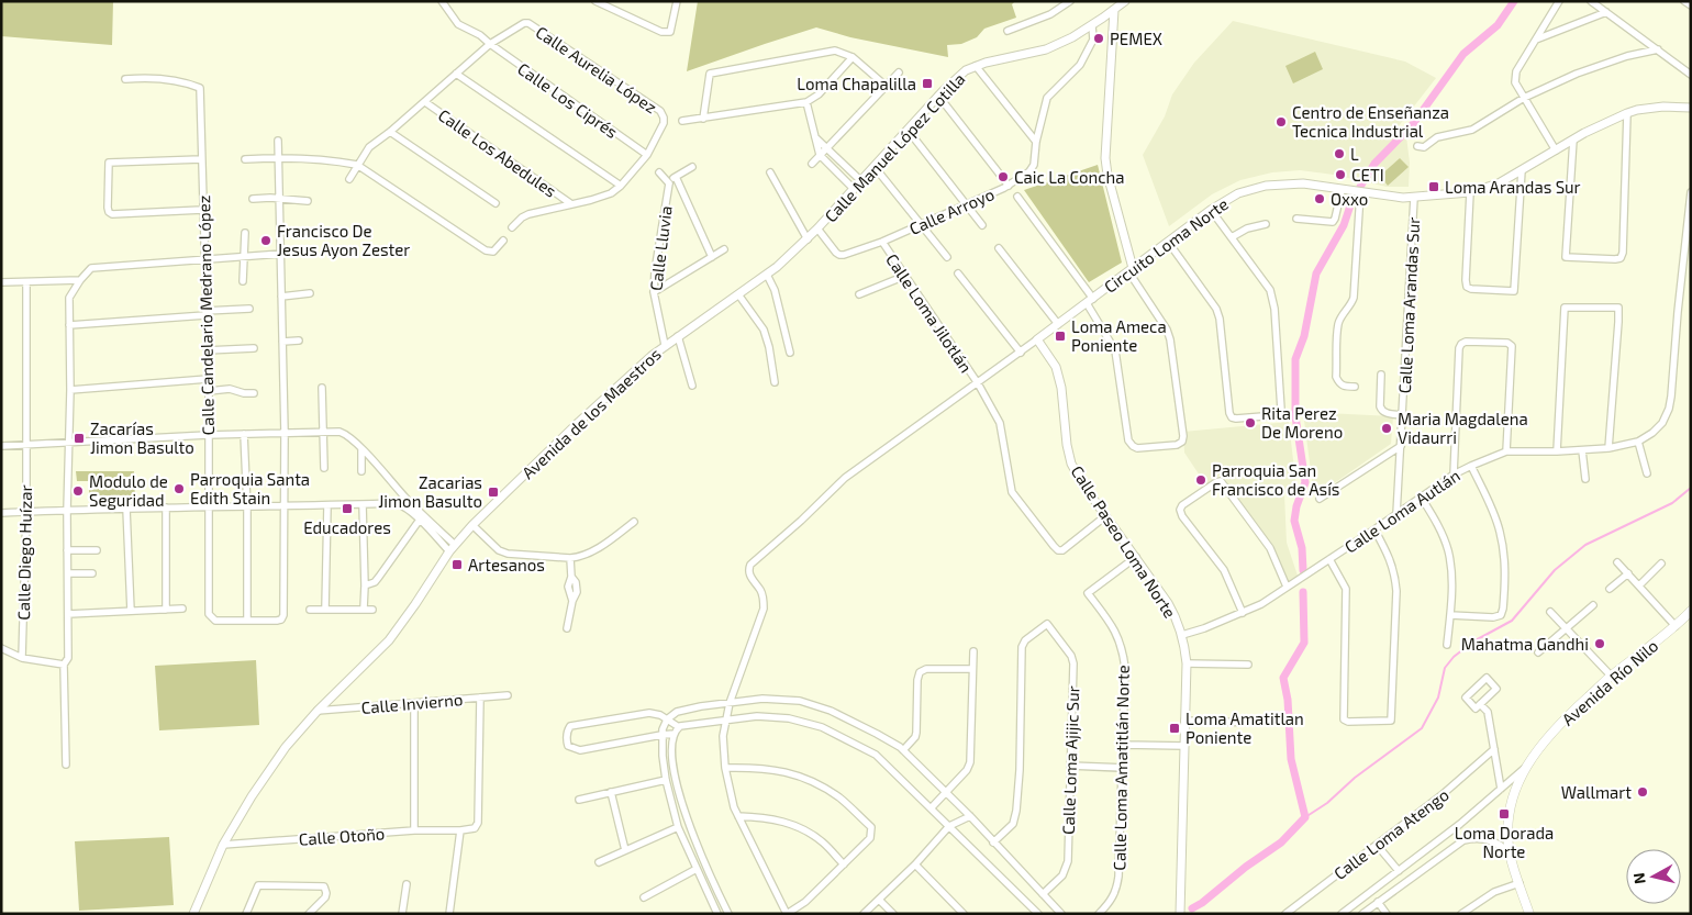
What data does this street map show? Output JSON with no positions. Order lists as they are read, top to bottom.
{
  "streets": {
    "main road": ["Avenida Río Nilo"],
    "street": [
      "Calle Aurelia López",
      "Calle Los Ciprés",
      "Calle Manuel López Cotilla",
      "Calle Los Abedules",
      "Calle Arroyo",
      "Circuito Loma Norte",
      "Calle Lluvia",
      "Calle Loma Arandas Sur",
      "Calle Loma Jilotlán",
      "Calle Candelario Medrano López",
      "Avenida de los Maestros",
      "Calle Loma Autlán",
      "Calle Paseo Loma Norte",
      "Calle Diego Huízar",
      "Calle Invierno",
      "Calle Loma Ajijic Sur",
      "Calle Loma Amatitlán Norte",
      "Calle Loma Atengo",
      "Calle Otoño"
    ]
  },
  "crossings": [
    ["Calle Aurelia López", "Calle Los Ciprés"],
    ["Calle Manuel López Cotilla", "Calle Arroyo"],
    ["Calle Manuel López Cotilla", "Avenida de los Maestros"],
    ["Calle Arroyo", "Calle Loma Jilotlán"],
    ["Circuito Loma Norte", "Calle Loma Arandas Sur"],
    ["Circuito Loma Norte", "Calle Loma Jilotlán"],
    ["Circuito Loma Norte", "Calle Paseo Loma Norte"],
    ["Calle Lluvia", "Avenida de los Maestros"],
    ["Calle Loma Arandas Sur", "Calle Loma Autlán"],
    ["Calle Loma Jilotlán", "Calle Paseo Loma Norte"],
    ["Avenida de los Maestros", "Calle Invierno"],
    ["Avenida de los Maestros", "Calle Otoño"],
    ["Calle Loma Autlán", "Calle Paseo Loma Norte"],
    ["Calle Paseo Loma Norte", "Calle Loma Amatitlán Norte"]
  ],
  "places": {
    "other": [
      "PEMEX",
      "Centro de Enseñanza Tecnica Industrial",
      "L",
      "CETI",
      "Caic La Concha",
      "Oxxo",
      "Francisco De Jesus Ayon Zester",
      "Rita Perez De Moreno",
      "Maria Magdalena Vidaurri",
      "Parroquia San Francisco de Asís",
      "Parroquia Santa Edith Stain",
      "Modulo de Seguridad",
      "Mahatma Gandhi",
      "Wallmart"
    ],
    "transit": [
      "Loma Chapalilla",
      "Loma Arandas Sur",
      "Loma Ameca Poniente",
      "Zacarías Jimon Basulto",
      "Zacarias Jimon Basulto",
      "Educadores",
      "Artesanos",
      "Loma Amatitlan Poniente",
      "Loma Dorada Norte"
    ]
  },
  "north": "left"
}
